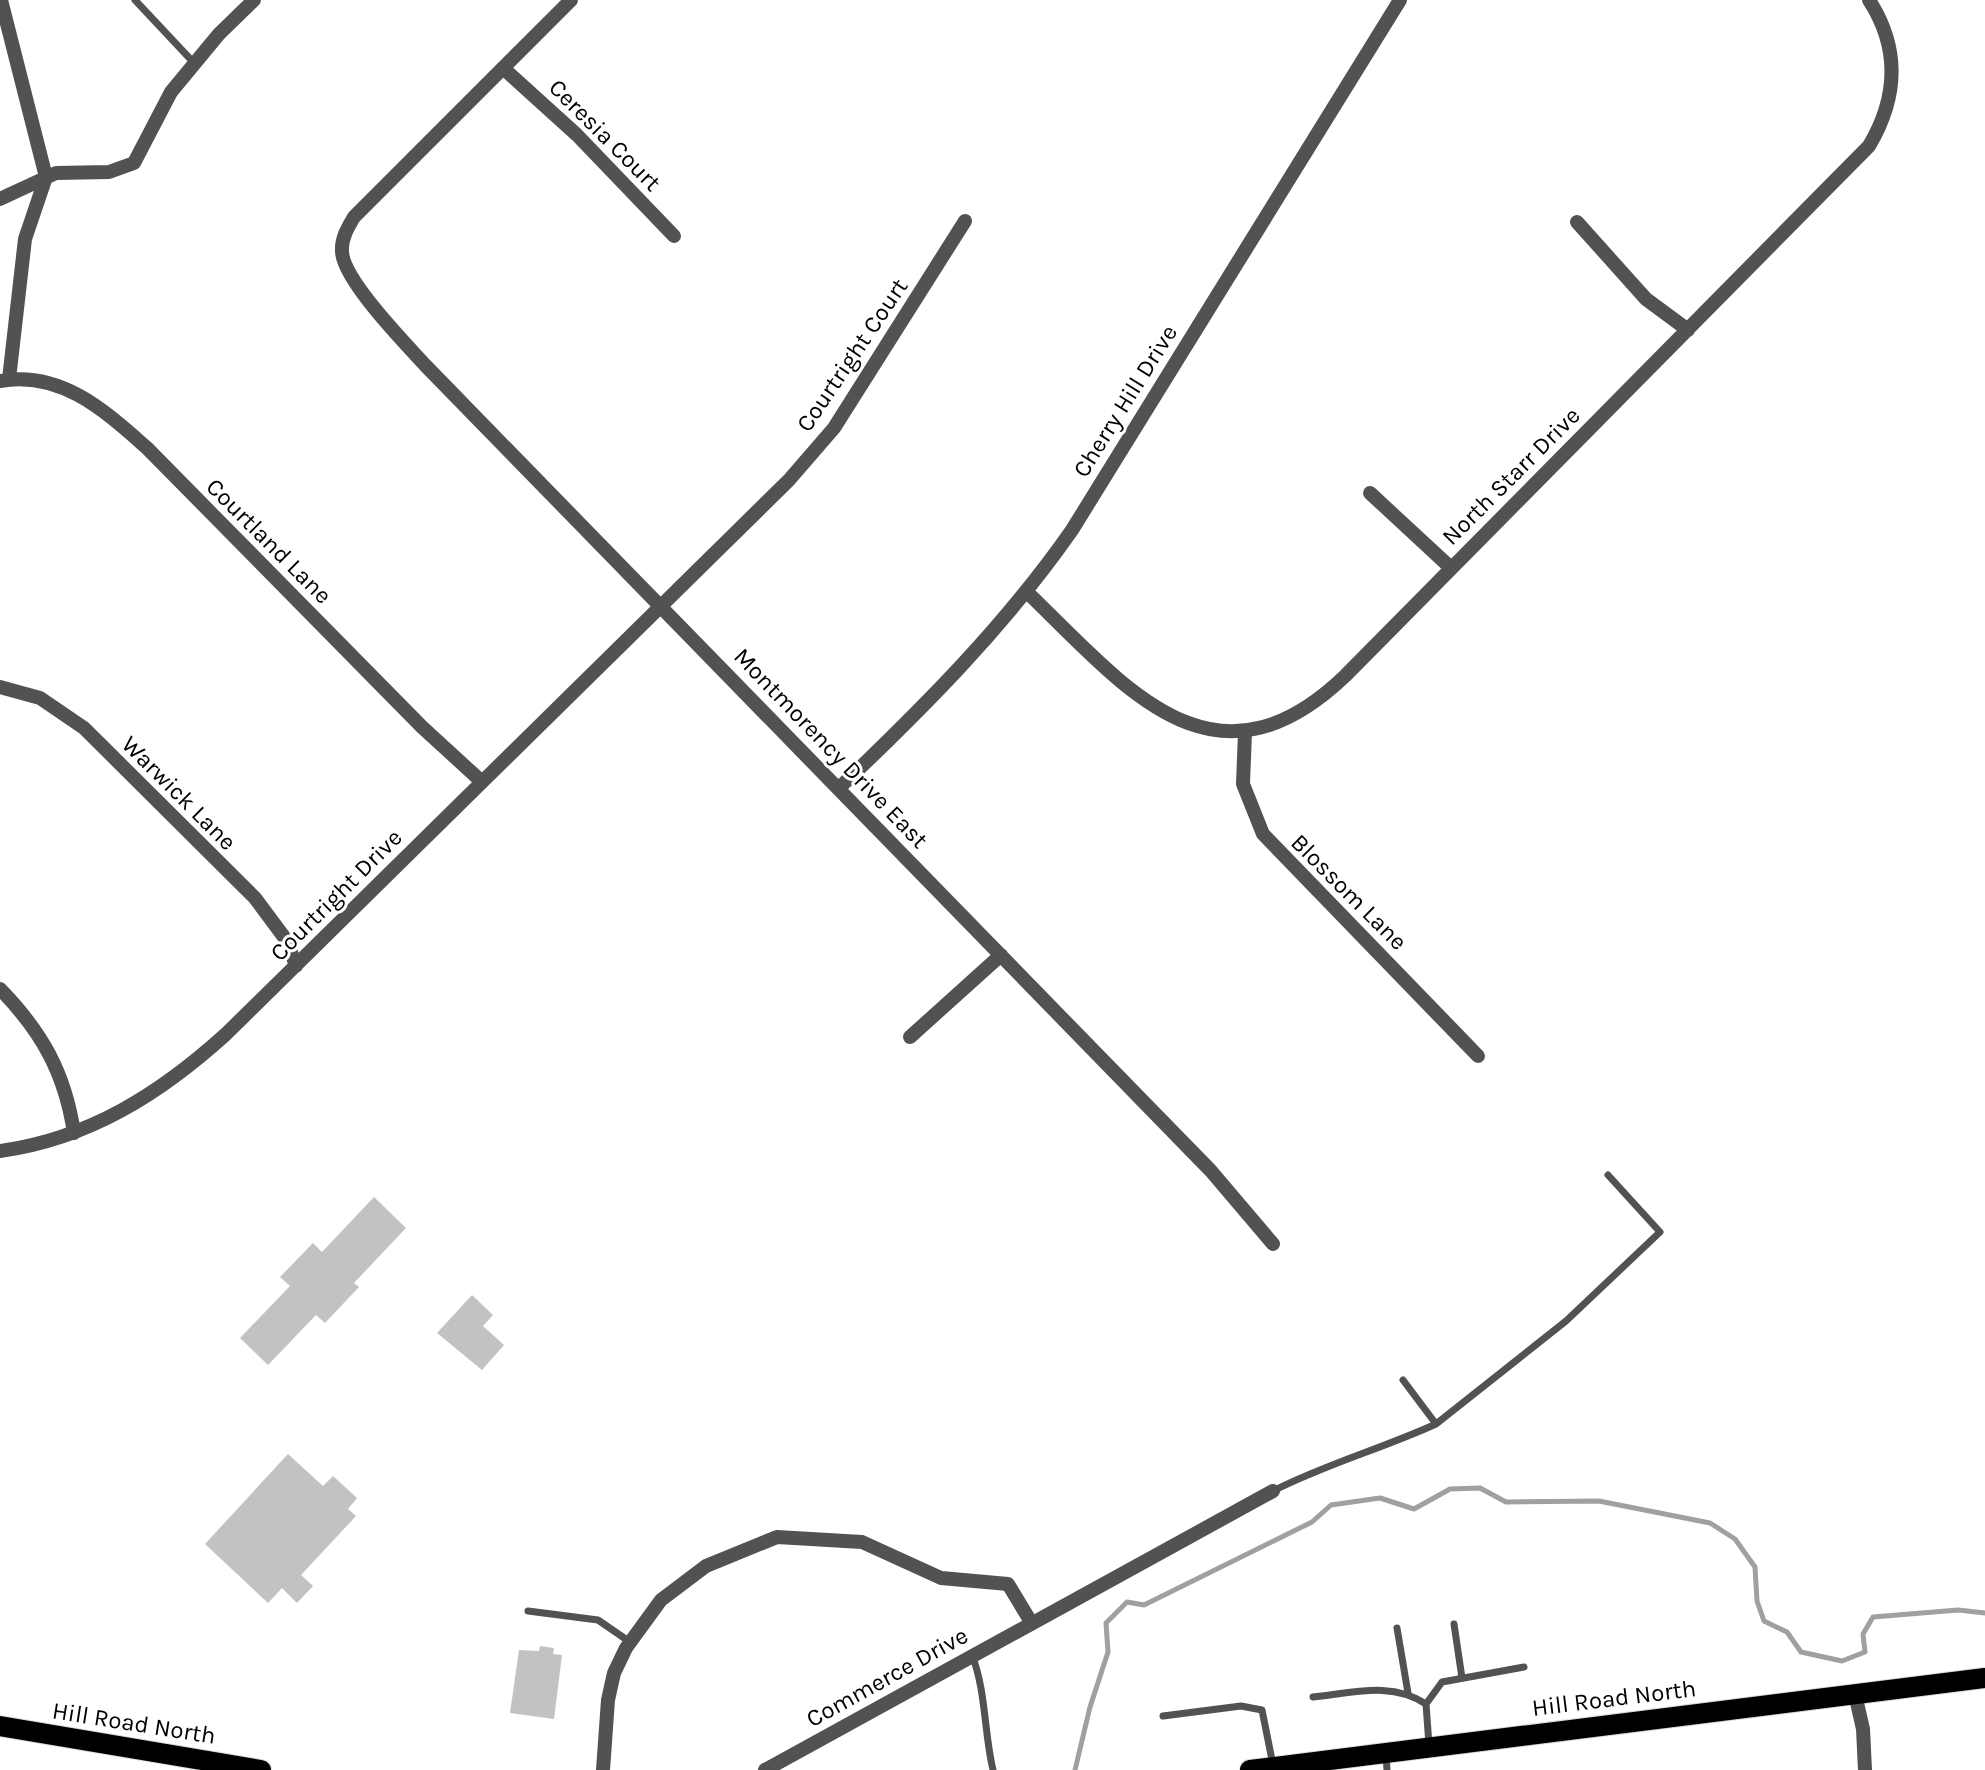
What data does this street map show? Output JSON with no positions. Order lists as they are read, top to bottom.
{
  "streets": {
    "main road": ["Hill Road North"],
    "street": [
      "Ceresia Court",
      "Courtright Court",
      "Cherry Hill Drive",
      "North Starr Drive",
      "Courtland Lane",
      "Montmorency Drive East",
      "Warwick Lane",
      "Blossom Lane",
      "Courtright Drive",
      "Commerce Drive"
    ]
  },
  "crossings": [
    ["Ceresia Court", "Montmorency Drive East"],
    ["Courtright Court", "Montmorency Drive East"],
    ["Courtright Court", "Courtright Drive"],
    ["Cherry Hill Drive", "North Starr Drive"],
    ["Cherry Hill Drive", "Montmorency Drive East"],
    ["North Starr Drive", "Blossom Lane"],
    ["Courtland Lane", "Courtright Drive"],
    ["Montmorency Drive East", "Courtright Drive"],
    ["Warwick Lane", "Courtright Drive"]
  ]
}
